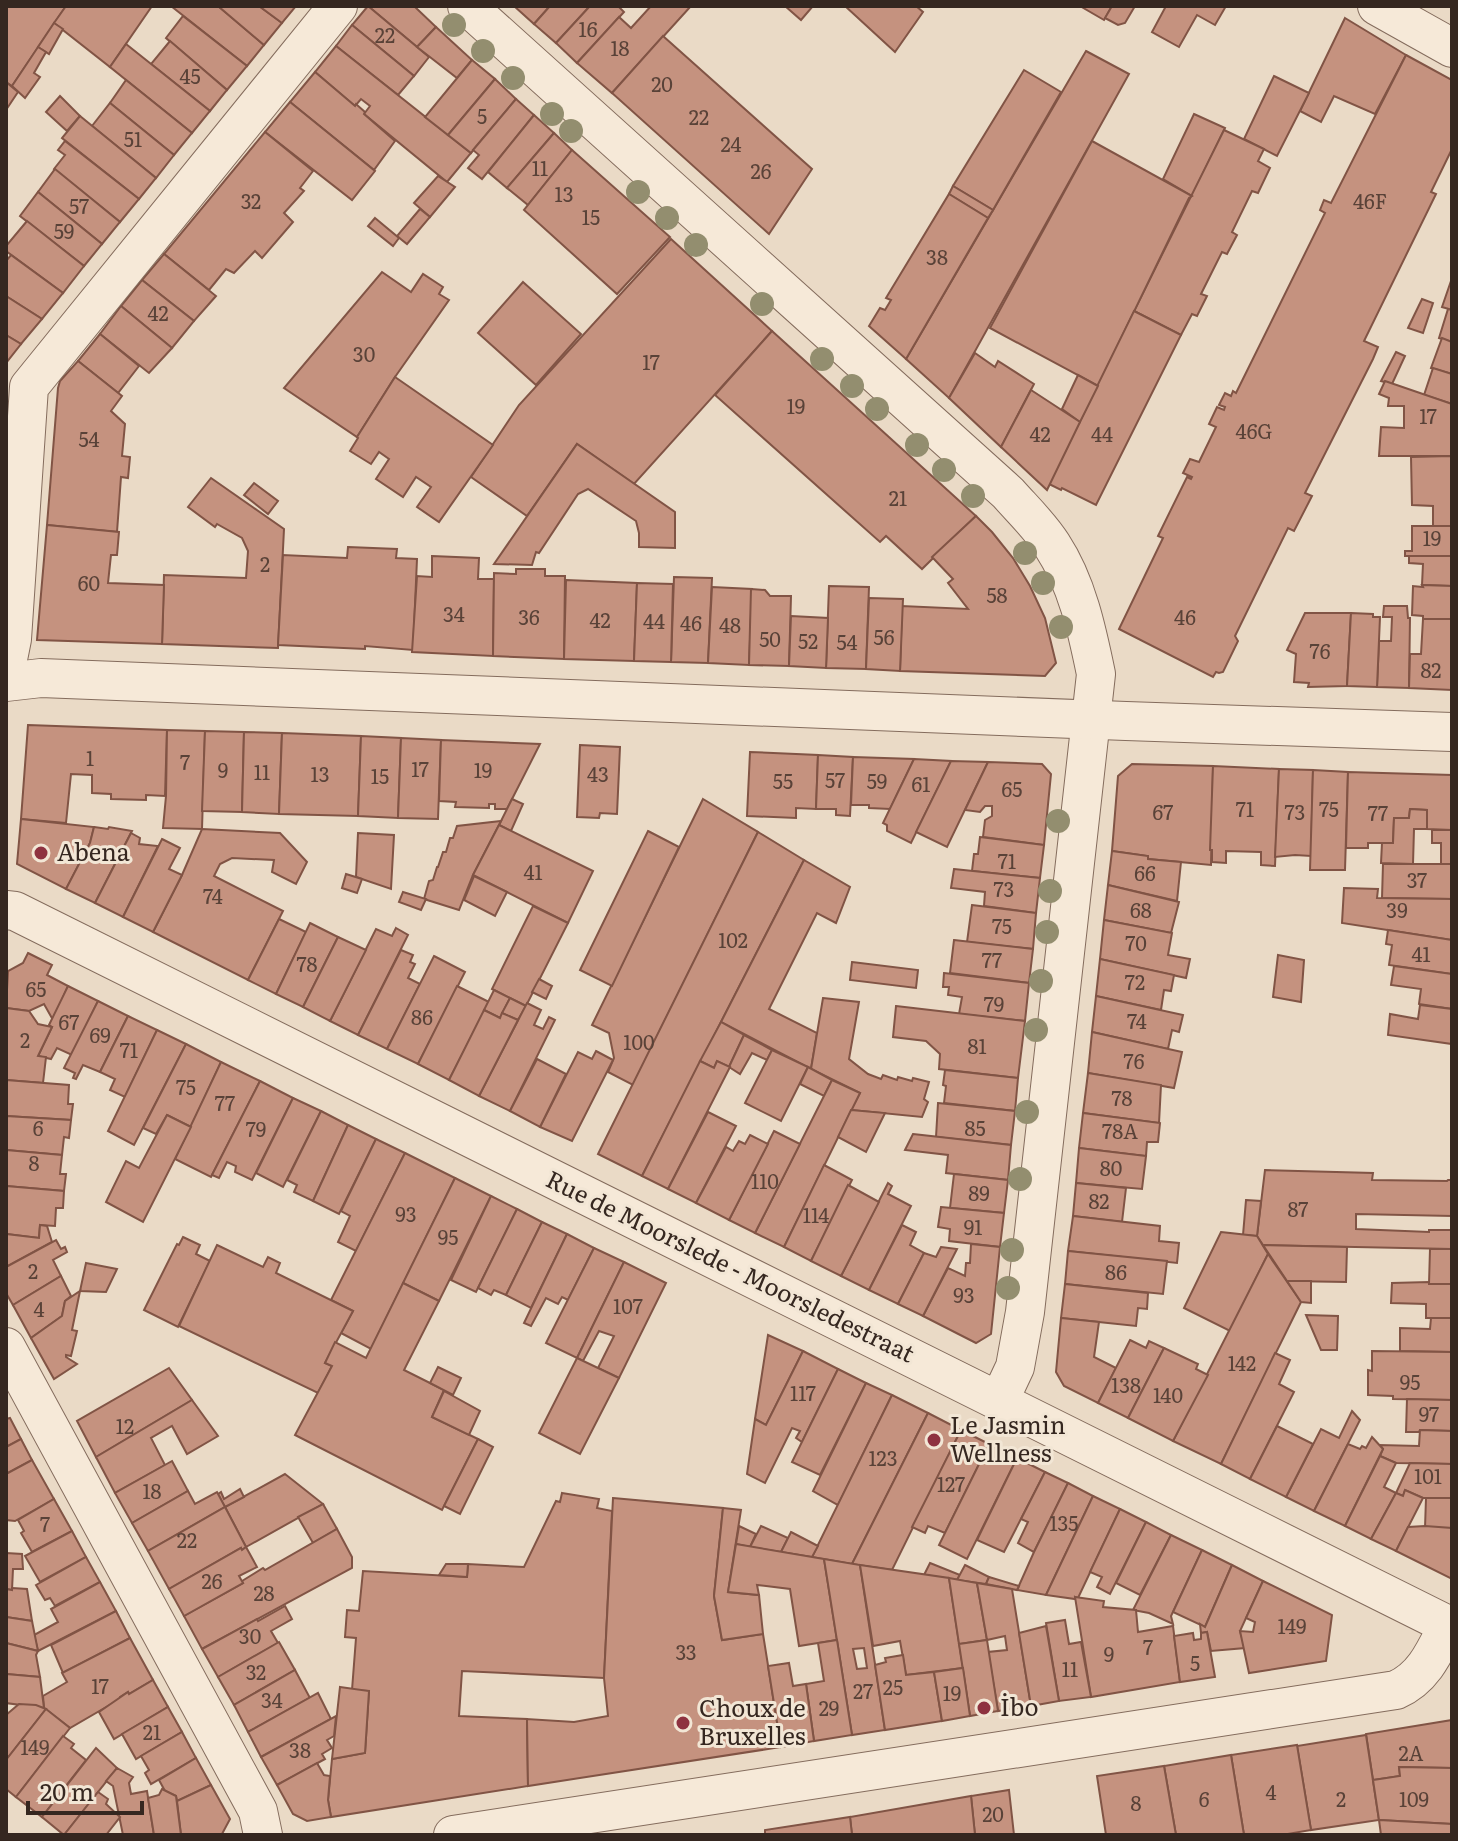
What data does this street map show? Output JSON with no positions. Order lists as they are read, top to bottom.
{
  "streets": {
    "street": ["Rue de Moorslede - Moorsledestraat"]
  },
  "places": [
    "Abena",
    "Le Jasmin Wellness",
    "İbo",
    "Choux de Bruxelles"
  ],
  "house_numbers": [
    "16",
    "22",
    "18",
    "45",
    "20",
    "5",
    "22",
    "51",
    "24",
    "11",
    "26",
    "13",
    "32",
    "46F",
    "57",
    "15",
    "59",
    "38",
    "42",
    "30",
    "17",
    "19",
    "17",
    "46G",
    "42",
    "44",
    "54",
    "21",
    "19",
    "2",
    "60",
    "58",
    "34",
    "36",
    "46",
    "42",
    "44",
    "46",
    "48",
    "56",
    "50",
    "52",
    "54",
    "76",
    "82",
    "1",
    "7",
    "17",
    "9",
    "19",
    "11",
    "13",
    "43",
    "15",
    "57",
    "55",
    "59",
    "61",
    "65",
    "71",
    "75",
    "67",
    "73",
    "77",
    "71",
    "41",
    "66",
    "37",
    "73",
    "74",
    "68",
    "39",
    "75",
    "102",
    "70",
    "41",
    "77",
    "78",
    "72",
    "65",
    "79",
    "86",
    "74",
    "67",
    "69",
    "2",
    "100",
    "81",
    "71",
    "76",
    "75",
    "78",
    "77",
    "6",
    "85",
    "79",
    "78A",
    "8",
    "80",
    "110",
    "89",
    "82",
    "87",
    "93",
    "114",
    "91",
    "95",
    "2",
    "86",
    "93",
    "107",
    "4",
    "142",
    "95",
    "138",
    "117",
    "140",
    "97",
    "12",
    "123",
    "101",
    "127",
    "18",
    "135",
    "7",
    "22",
    "26",
    "28",
    "149",
    "30",
    "7",
    "33",
    "9",
    "5",
    "11",
    "32",
    "17",
    "25",
    "27",
    "19",
    "34",
    "29",
    "21",
    "149",
    "38",
    "2A",
    "4",
    "6",
    "2",
    "109",
    "8",
    "20"
  ],
  "scale_bar": "20 m"
}
